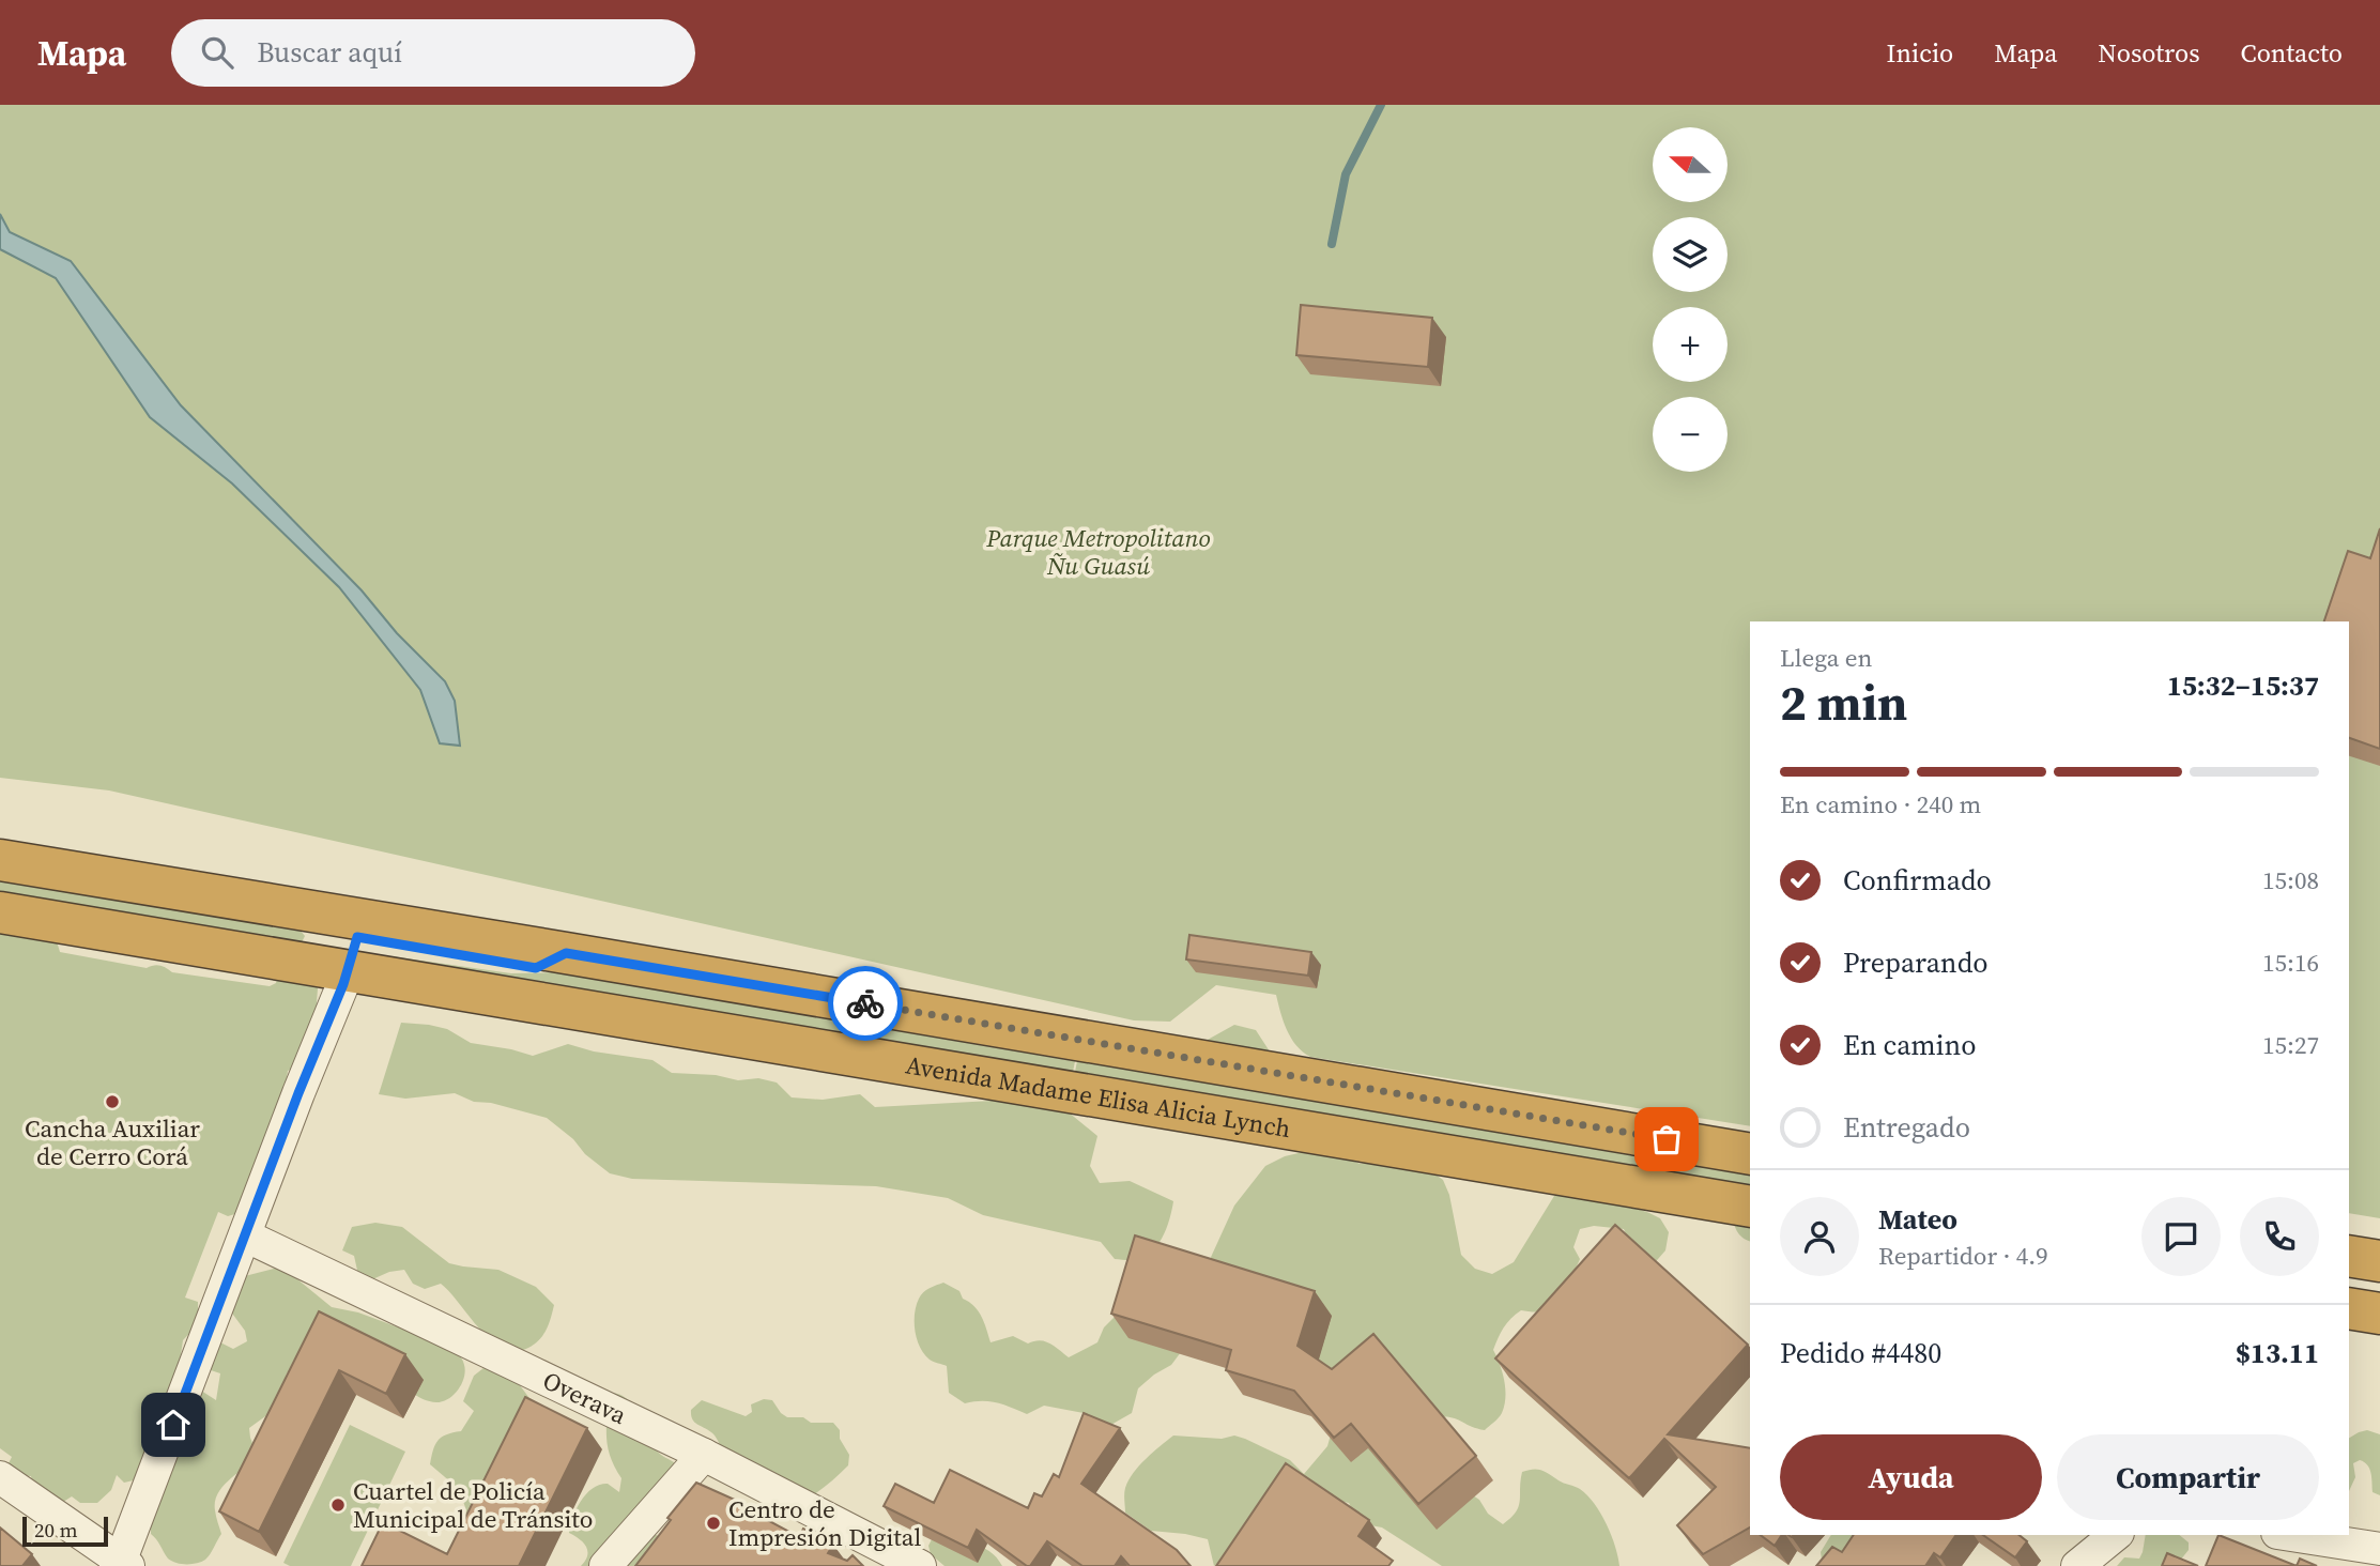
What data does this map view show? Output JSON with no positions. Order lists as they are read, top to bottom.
{
  "streets": {
    "highway": ["Avenida Madame Elisa Alicia Lynch"],
    "street": ["Overava"]
  },
  "parks": ["Parque Metropolitano Ñu Guasú"],
  "places": ["Cancha Auxiliar de Cerro Corá", "Cuartel de Policía Municipal de Tránsito", "Centro de Impresión Digital"],
  "scale_bar": "20 m",
  "north": "left",
  "page": {
    "header": "Mapa",
    "search": "Buscar aquí",
    "nav": [
      "Inicio",
      "Mapa",
      "Nosotros",
      "Contacto"
    ],
    "map_buttons": ["+", "−"],
    "heading": ["2 min", "Llega en", "15:32–15:37"],
    "panel": [
      "Mateo",
      "Repartidor · 4.9",
      "Pedido #4480",
      "$13.11"
    ],
    "bar": "En camino · 240 m",
    "list": [
      ["Confirmado", "15:08"],
      ["Preparando", "15:16"],
      ["En camino", "15:27"],
      "Entregado"
    ],
    "buttons": ["Ayuda", "Compartir"],
    "scale": "20 m"
  }
}
